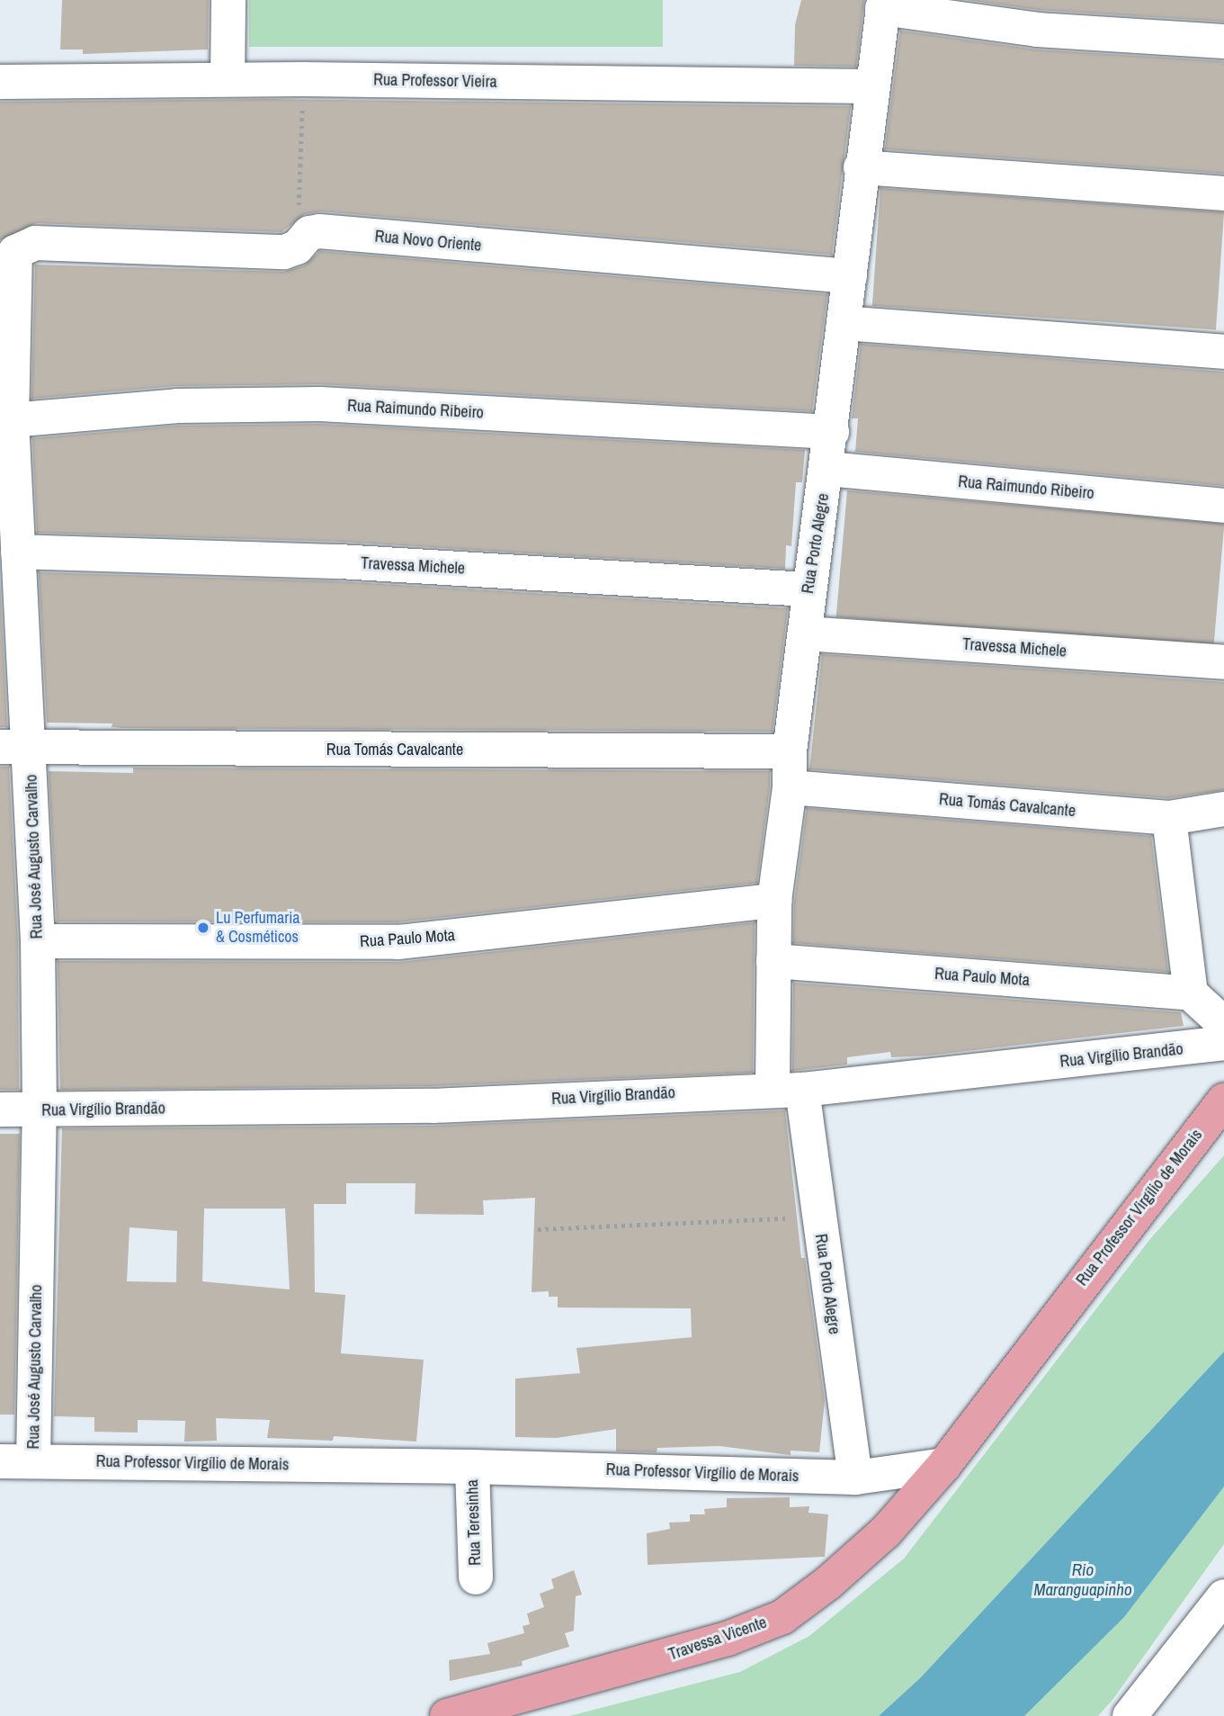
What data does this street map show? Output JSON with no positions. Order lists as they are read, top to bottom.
{
  "streets": {
    "main road": ["Rua Professor Virgílio de Morais", "Travessa Vicente"],
    "street": [
      "Rua Professor Vieira",
      "Rua Novo Oriente",
      "Rua Raimundo Ribeiro",
      "Rua Porto Alegre",
      "Travessa Michele",
      "Rua Tomás Cavalcante",
      "Rua José Augusto Carvalho",
      "Rua Paulo Mota",
      "Rua Virgílio Brandão",
      "Rua Teresinha"
    ]
  },
  "crossings": [
    ["Rua Professor Vieira", "Rua Porto Alegre"],
    ["Rua Novo Oriente", "Rua Porto Alegre"],
    ["Rua Novo Oriente", "Rua José Augusto Carvalho"],
    ["Rua Raimundo Ribeiro", "Rua Porto Alegre"],
    ["Rua Raimundo Ribeiro", "Rua José Augusto Carvalho"],
    ["Rua Porto Alegre", "Travessa Michele"],
    ["Rua Porto Alegre", "Rua Tomás Cavalcante"],
    ["Rua Porto Alegre", "Rua Paulo Mota"],
    ["Rua Porto Alegre", "Rua Virgílio Brandão"],
    ["Rua Porto Alegre", "Rua Professor Virgílio de Morais"],
    ["Travessa Michele", "Rua José Augusto Carvalho"],
    ["Rua Tomás Cavalcante", "Rua José Augusto Carvalho"],
    ["Rua José Augusto Carvalho", "Rua Paulo Mota"],
    ["Rua José Augusto Carvalho", "Rua Virgílio Brandão"],
    ["Rua José Augusto Carvalho", "Rua Professor Virgílio de Morais"],
    ["Rua Professor Virgílio de Morais", "Rua Teresinha"],
    ["Rua Professor Virgílio de Morais", "Travessa Vicente"]
  ],
  "water": ["Rio Maranguapinho"],
  "places": ["Lu Perfumaria & Cosméticos"]
}
